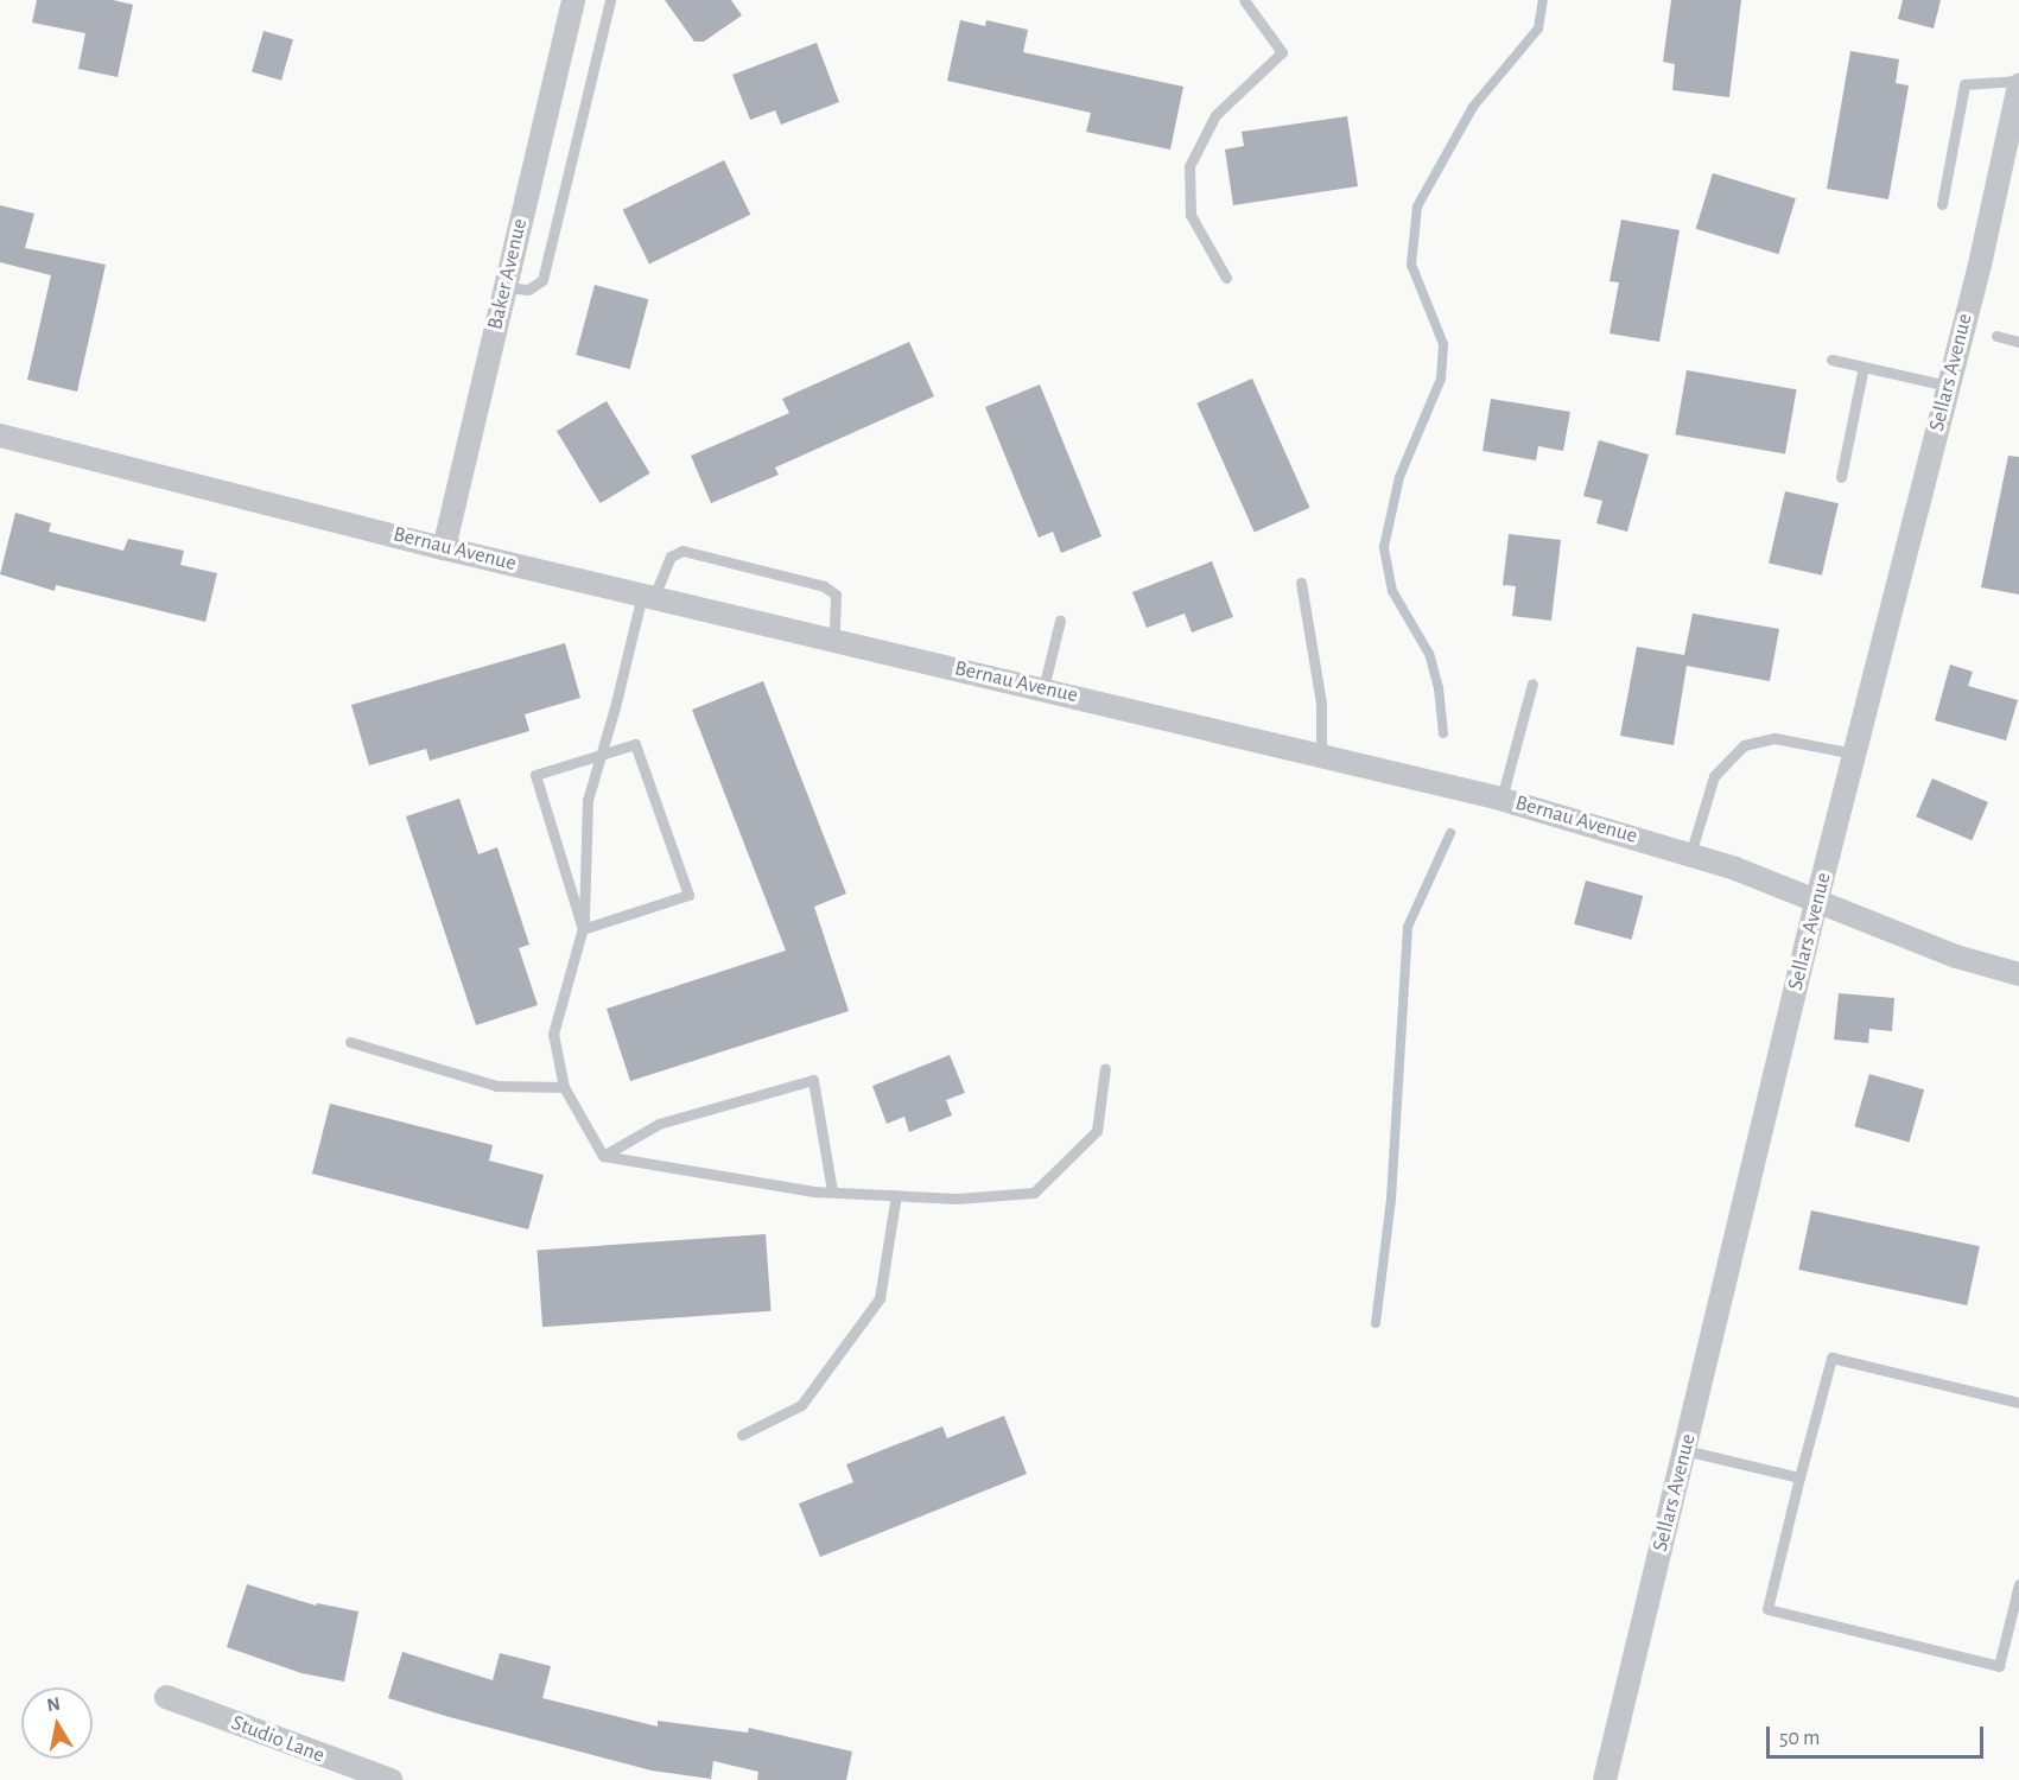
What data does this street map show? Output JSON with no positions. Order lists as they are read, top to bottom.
{
  "streets": {
    "street": [
      "Baker Avenue",
      "Sellars Avenue",
      "Bernau Avenue",
      "Studio Lane"
    ]
  },
  "crossings": [
    ["Baker Avenue", "Bernau Avenue"],
    ["Sellars Avenue", "Bernau Avenue"]
  ],
  "scale_bar": "50 m",
  "north": "top"
}
